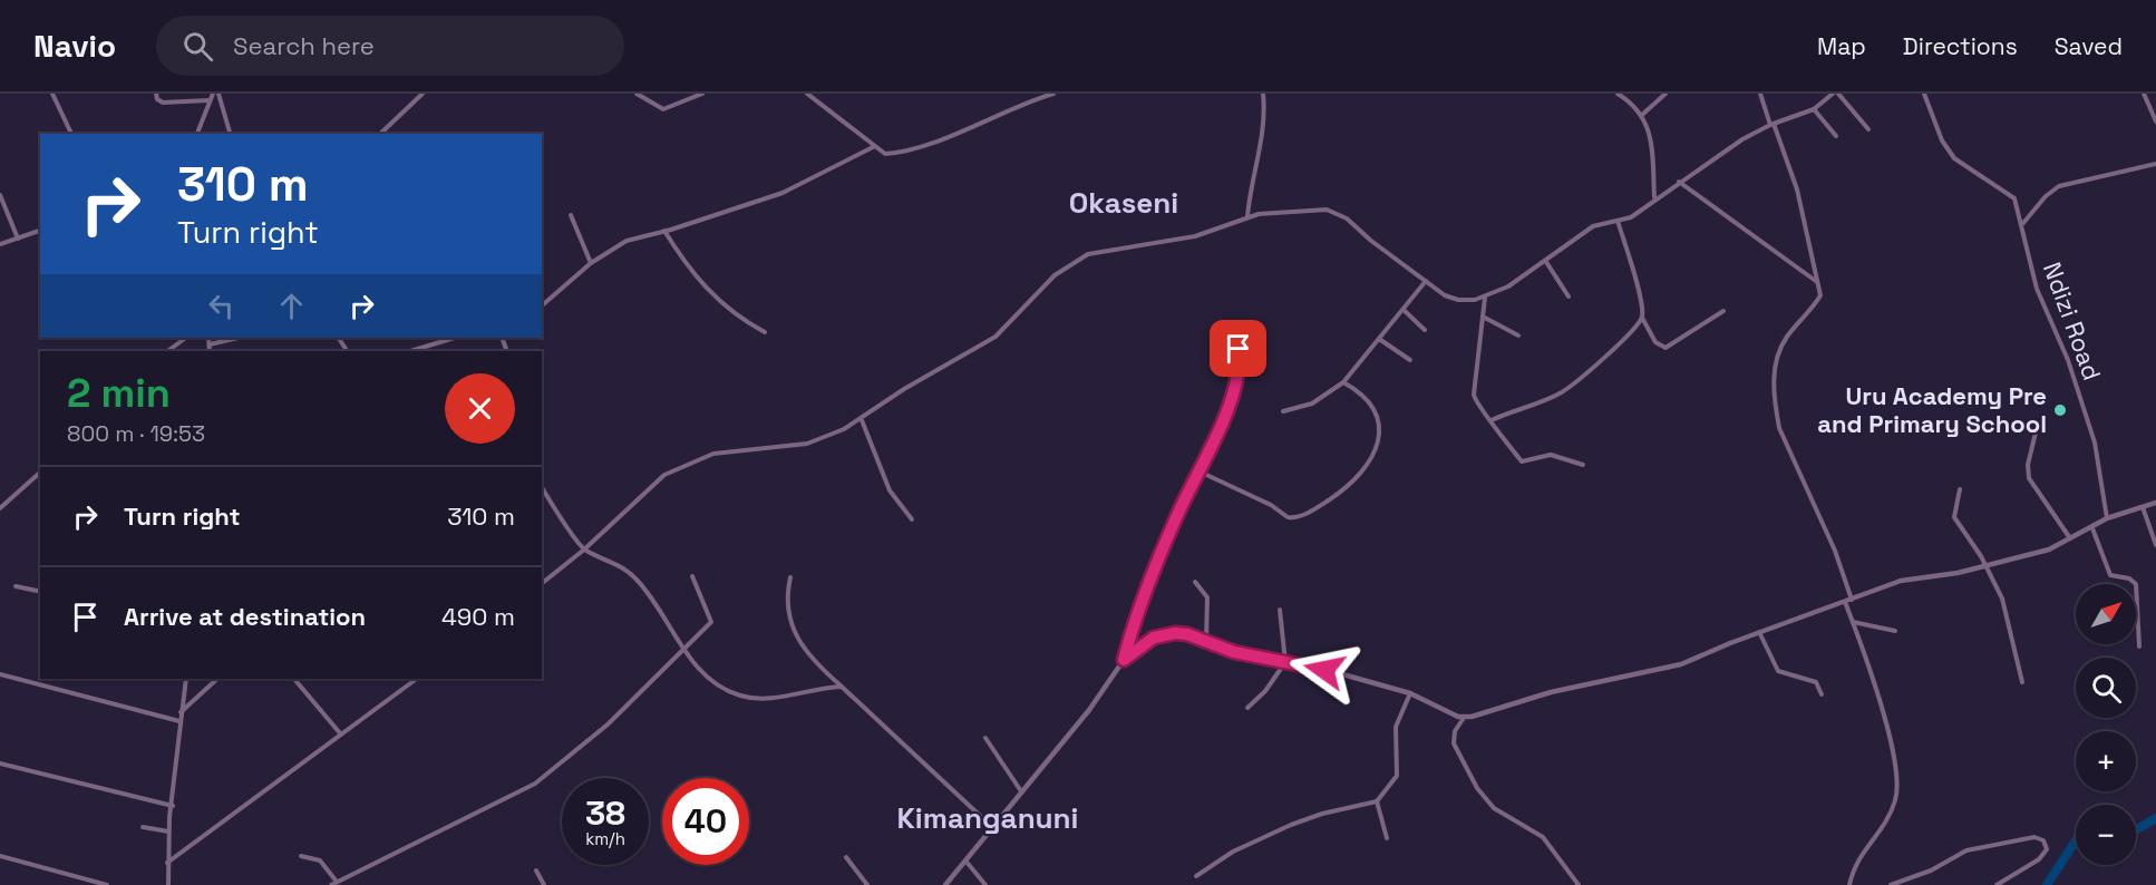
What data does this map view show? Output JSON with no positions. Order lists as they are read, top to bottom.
{
  "streets": {
    "street": ["Ndizi Road"]
  },
  "districts": ["Okaseni", "Kimanganuni"],
  "places": ["Uru Academy Pre and Primary School"],
  "north": "top right",
  "page": {
    "header": "Navio",
    "search": "Search here",
    "nav": ["Map", "Directions", "Saved"],
    "turn": ["310 m", "Turn right"],
    "heading": ["2 min", "800 m · 19:53"],
    "list": [
      {
        "name": "Turn right",
        "value": "310 m"
      },
      {
        "name": "Arrive at destination",
        "value": "490 m"
      }
    ],
    "map_buttons": ["+", "−"],
    "speed": "38 km/h",
    "limit": "40"
  }
}
